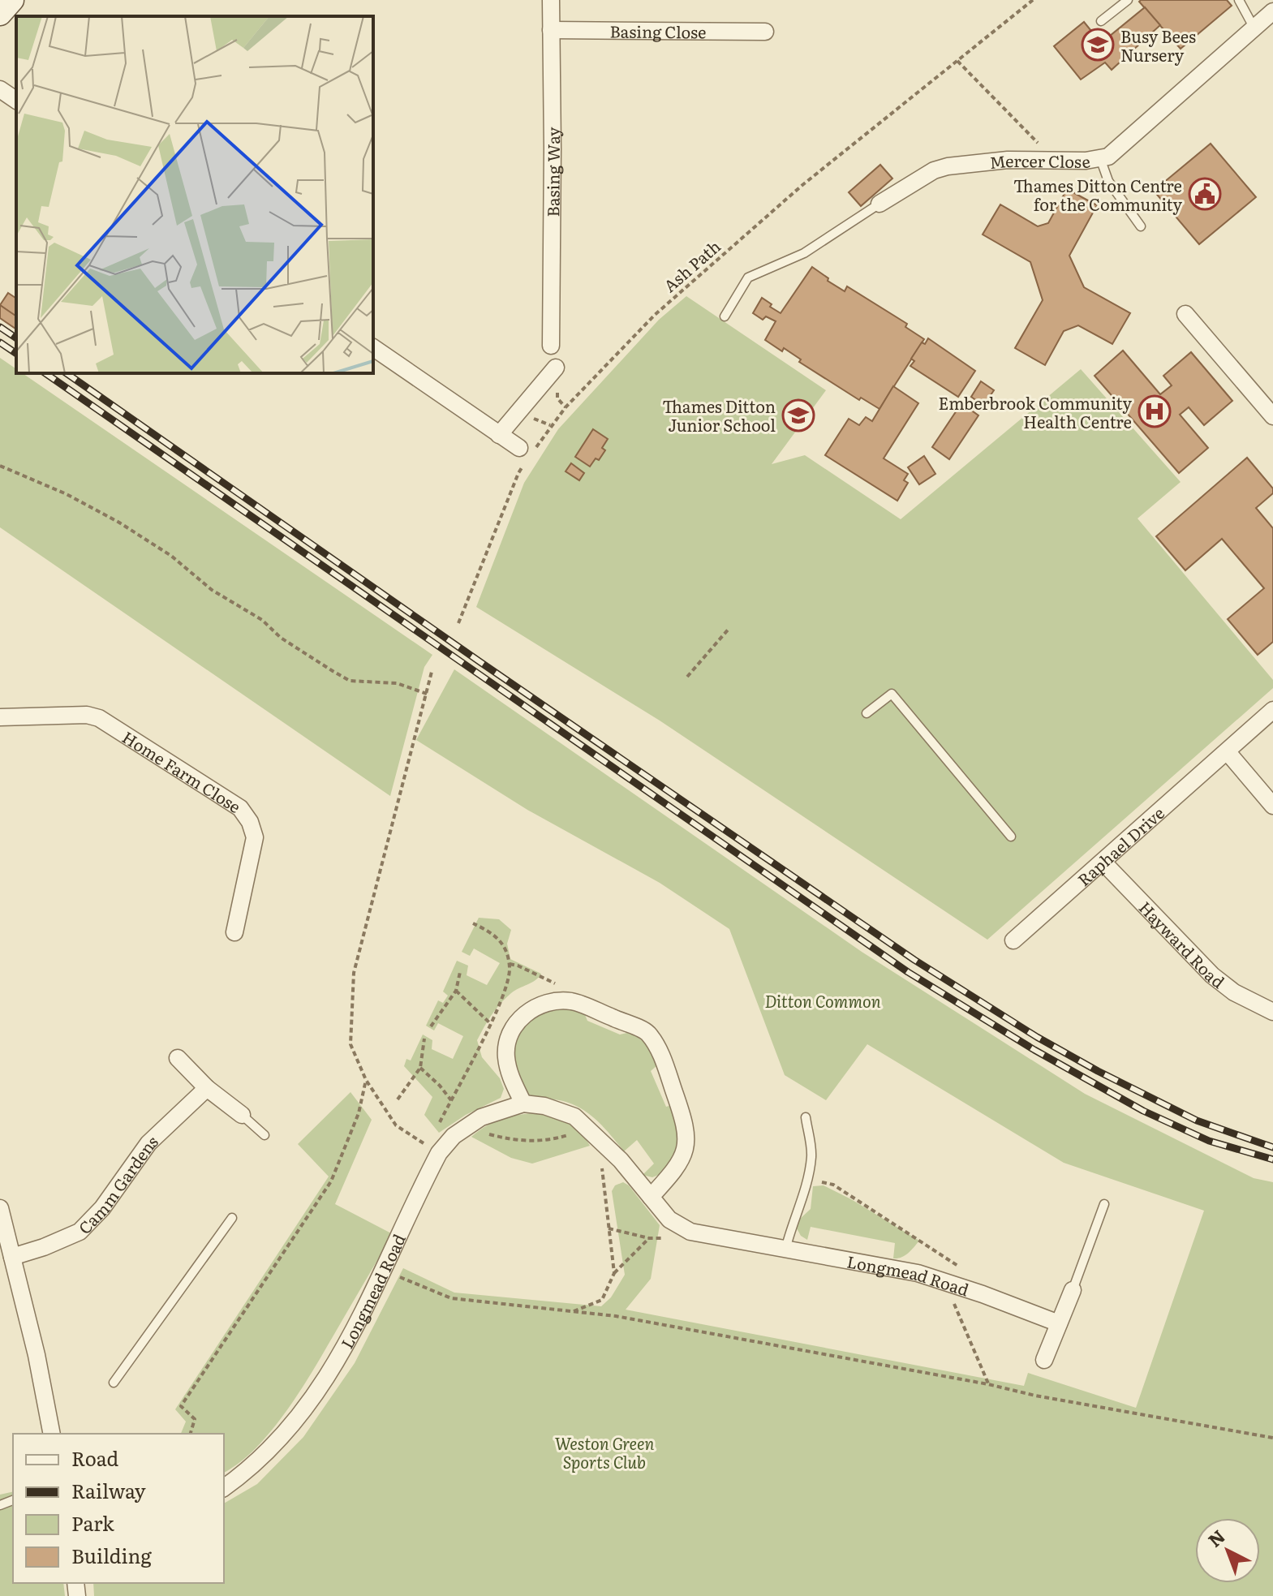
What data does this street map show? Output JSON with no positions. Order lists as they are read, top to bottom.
{
  "streets": {
    "street": [
      "Basing Close",
      "Mercer Close",
      "Basing Way",
      "Home Farm Close",
      "Raphael Drive",
      "Hayward Road",
      "Camm Gardens",
      "Longmead Road"
    ],
    "path": ["Ash Path"]
  },
  "crossings": [
    ["Basing Close", "Basing Way"],
    ["Raphael Drive", "Hayward Road"]
  ],
  "parks": ["Ditton Common", "Weston Green Sports Club"],
  "places": {
    "school or university": ["Busy Bees Nursery", "Thames Ditton Junior School"],
    "public building": ["Thames Ditton Centre for the Community"],
    "hospital": ["Emberbrook Community Health Centre"]
  },
  "legend": [
    "Road",
    "Railway",
    "Park",
    "Building"
  ],
  "north": "top left"
}
